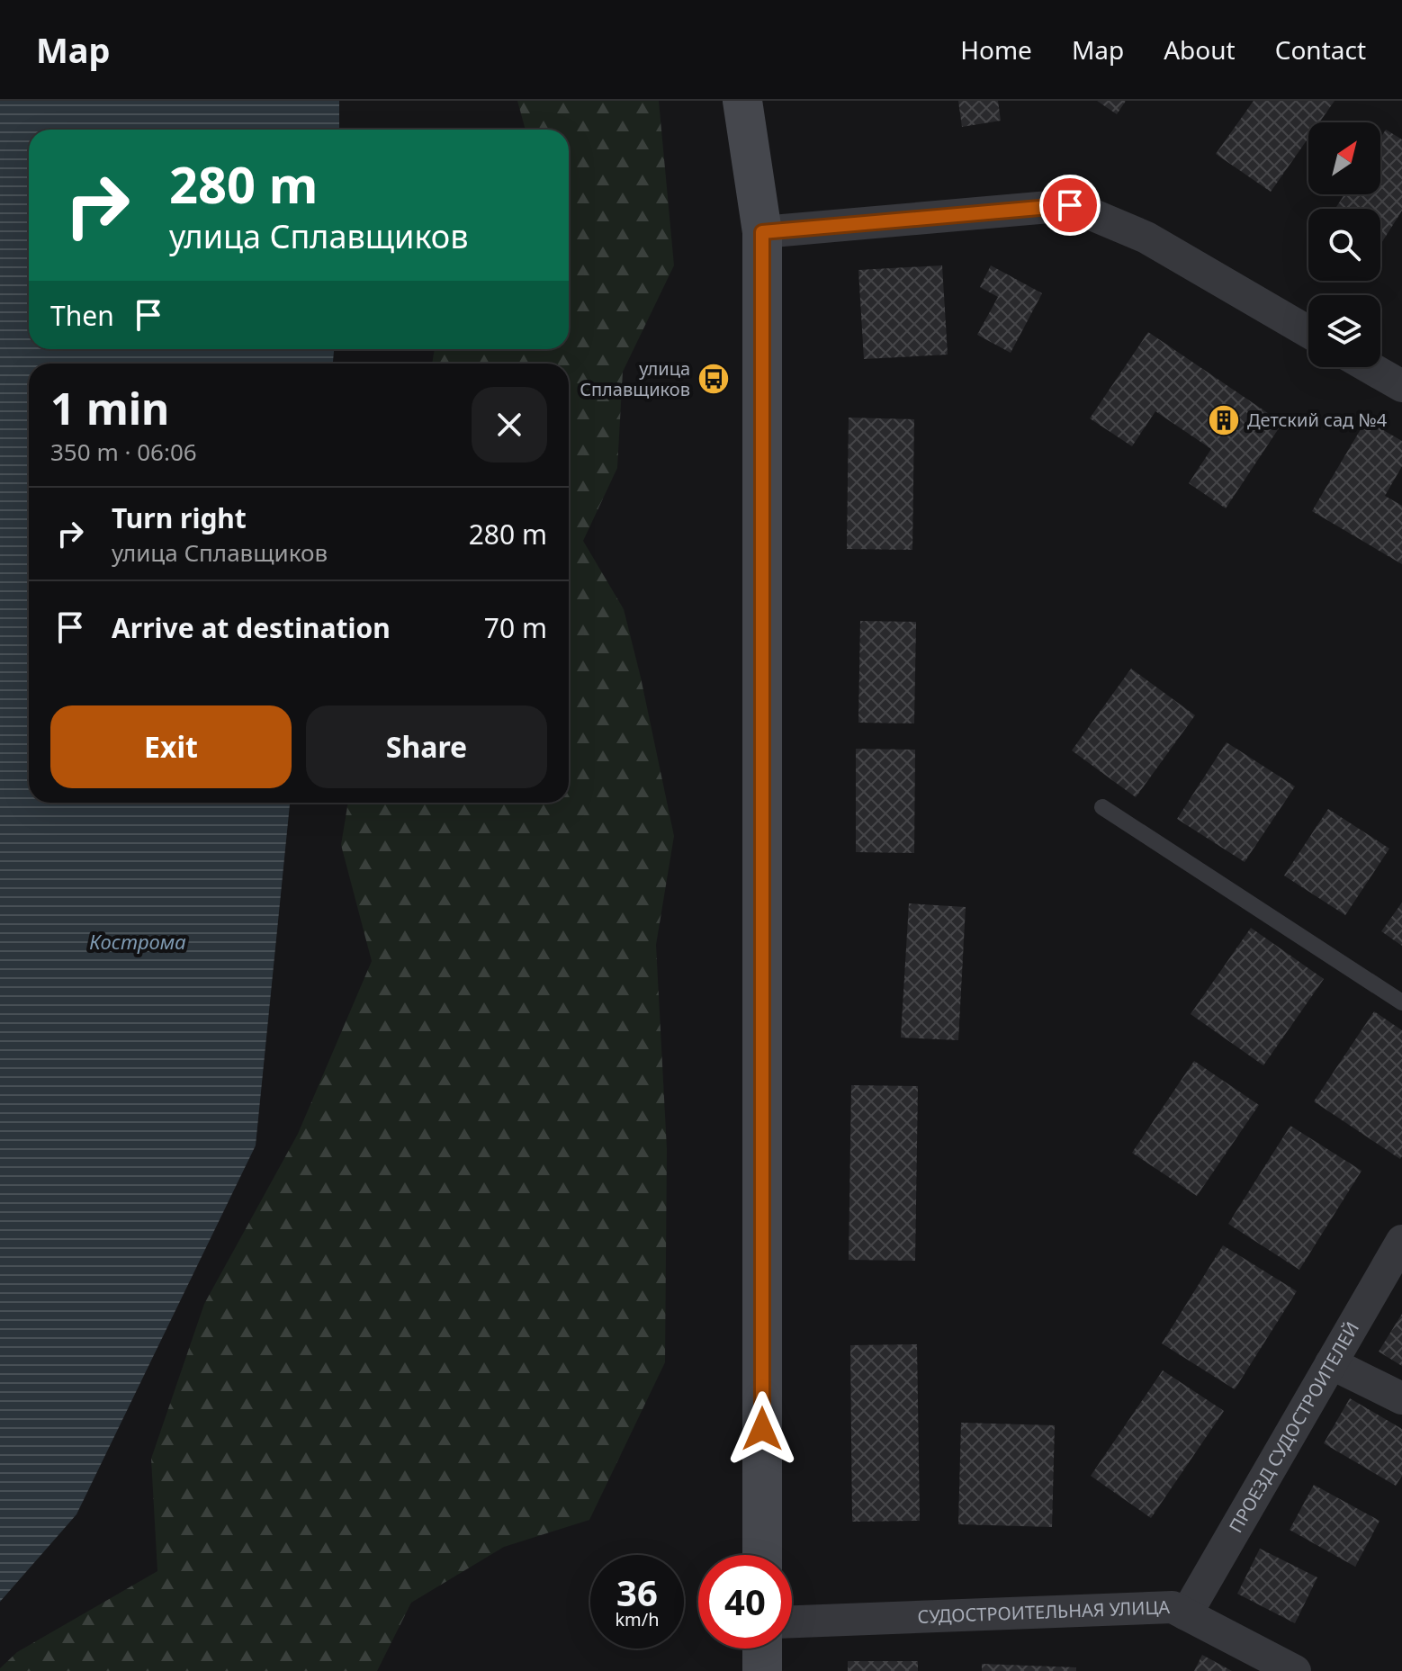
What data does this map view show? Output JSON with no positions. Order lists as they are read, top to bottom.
{
  "streets": {
    "street": ["ПРОЕЗД СУДОСТРОИТЕЛЕЙ", "СУДОСТРОИТЕЛЬНАЯ УЛИЦА"]
  },
  "crossings": [
    ["ПРОЕЗД СУДОСТРОИТЕЛЕЙ", "СУДОСТРОИТЕЛЬНАЯ УЛИЦА"]
  ],
  "water": ["Кострома"],
  "places": {
    "bus stop": ["улица Сплавщиков"],
    "building": ["Детский сад №4"]
  },
  "north": "top right",
  "page": {
    "header": "Map",
    "nav": [
      "Home",
      "Map",
      "About",
      "Contact"
    ],
    "turn": ["280 m", "улица Сплавщиков"],
    "then": "Then",
    "heading": ["1 min", "350 m · 06:06"],
    "list": [
      {
        "name": "Turn right",
        "note": "улица Сплавщиков",
        "value": "280 m"
      },
      {
        "name": "Arrive at destination",
        "value": "70 m"
      }
    ],
    "buttons": ["Exit", "Share"],
    "speed": "36 km/h",
    "limit": "40"
  }
}
